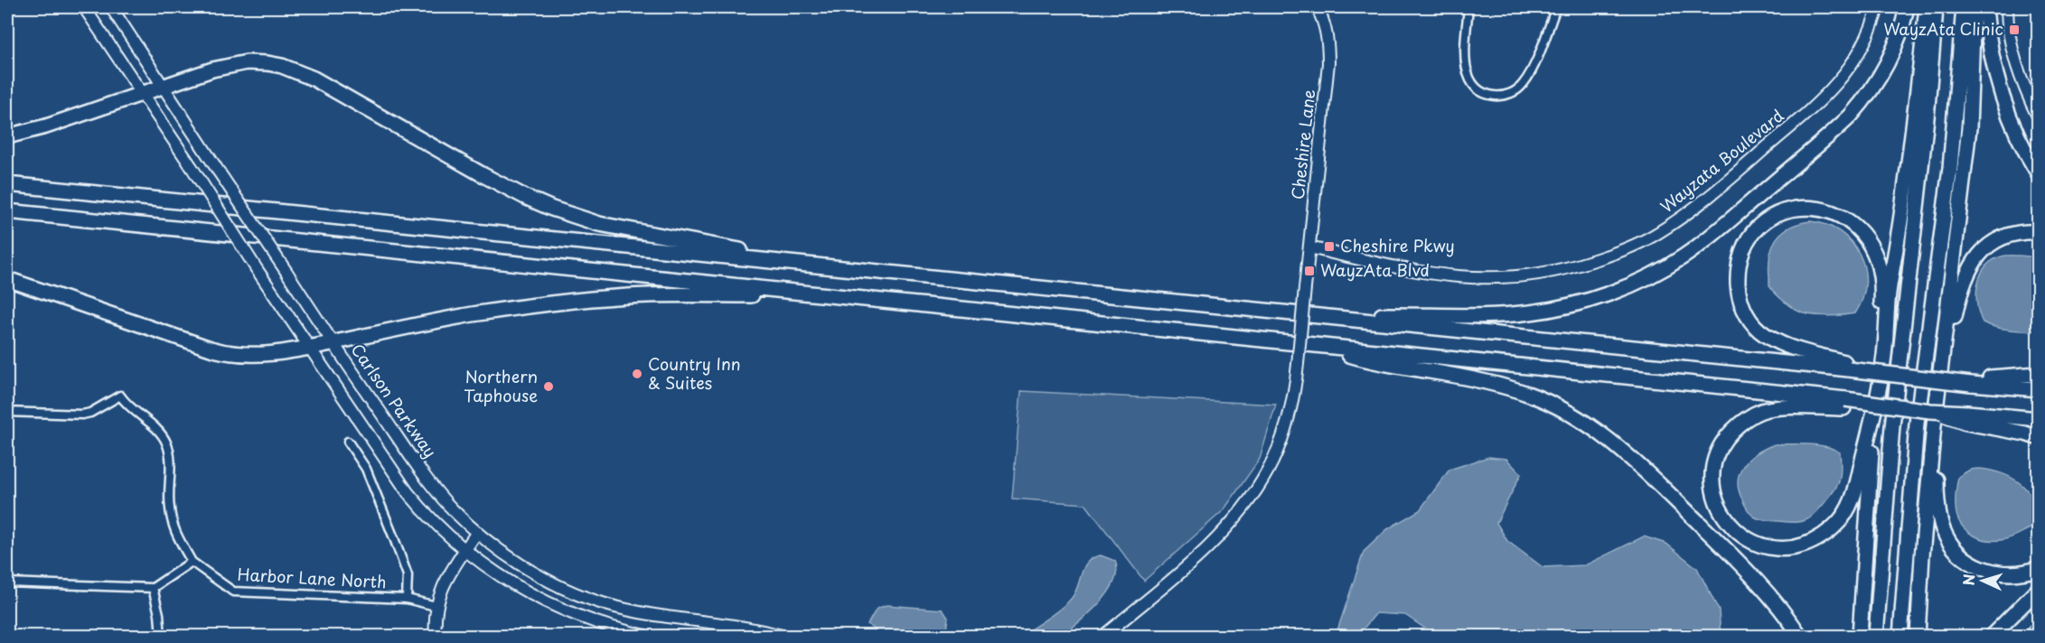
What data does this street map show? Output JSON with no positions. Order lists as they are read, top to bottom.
{
  "streets": {
    "main road": ["Cheshire Lane", "Wayzata Boulevard", "Carlson Parkway"],
    "street": ["Harbor Lane North"]
  },
  "crossings": [
    ["Cheshire Lane", "Wayzata Boulevard"]
  ],
  "places": {
    "transit": ["WayzAta Clinic", "Cheshire Pkwy", "WayzAta Blvd"],
    "other": ["Country Inn & Suites", "Northern Taphouse"]
  },
  "north": "left"
}
